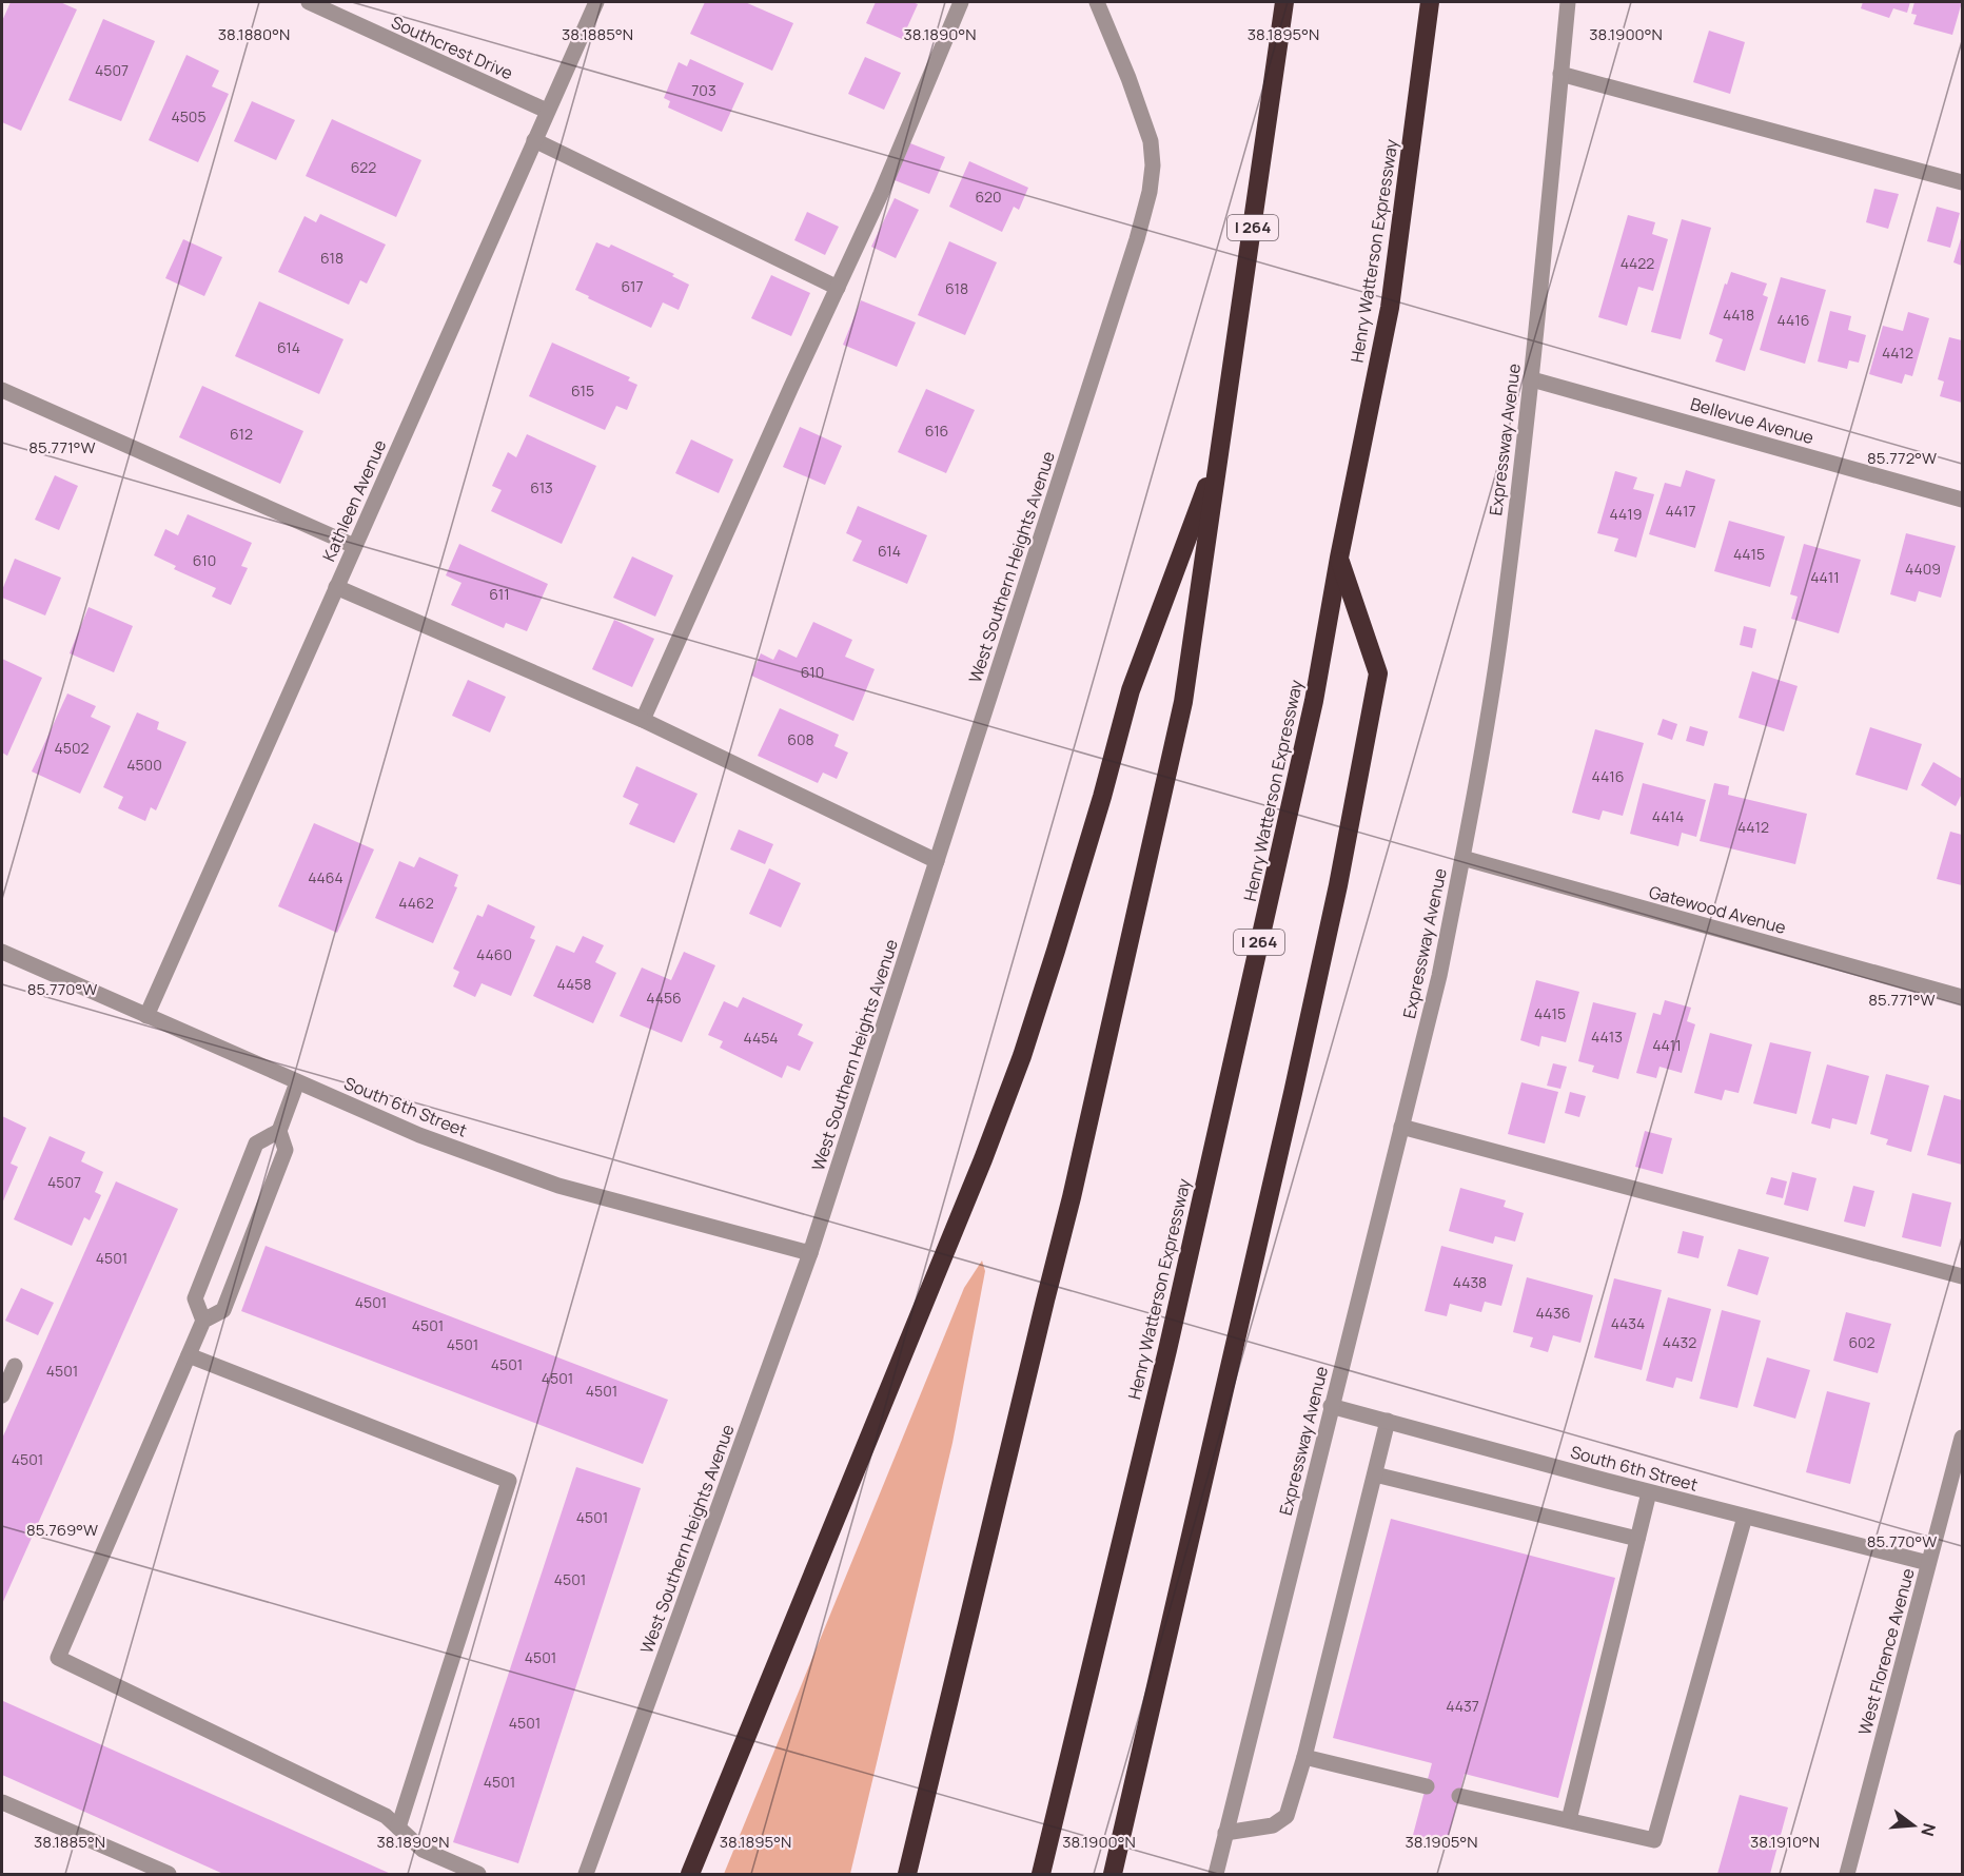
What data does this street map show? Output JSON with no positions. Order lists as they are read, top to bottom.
{
  "streets": {
    "highway": ["I 264", "Henry Watterson Expressway"],
    "street": [
      "Southcrest Drive",
      "Bellevue Avenue",
      "Expressway Avenue",
      "Kathleen Avenue",
      "West Southern Heights Avenue",
      "Gatewood Avenue",
      "South 6th Street",
      "West Florence Avenue"
    ]
  },
  "crossings": [
    ["Southcrest Drive", "Kathleen Avenue"],
    ["Bellevue Avenue", "Expressway Avenue"],
    ["Expressway Avenue", "Gatewood Avenue"],
    ["Expressway Avenue", "South 6th Street"],
    ["Kathleen Avenue", "South 6th Street"],
    ["West Southern Heights Avenue", "South 6th Street"],
    ["South 6th Street", "West Florence Avenue"]
  ],
  "house_numbers": [
    "4507",
    "703",
    "4505",
    "622",
    "620",
    "618",
    "4422",
    "617",
    "618",
    "4418",
    "4416",
    "614",
    "4412",
    "615",
    "616",
    "612",
    "613",
    "4417",
    "4419",
    "614",
    "4415",
    "610",
    "4409",
    "4411",
    "611",
    "610",
    "608",
    "4502",
    "4500",
    "4416",
    "4414",
    "4412",
    "4464",
    "4462",
    "4460",
    "4458",
    "4456",
    "4415",
    "4413",
    "4454",
    "4411",
    "4507",
    "4501",
    "4438",
    "4501",
    "4436",
    "4434",
    "4501",
    "4432",
    "602",
    "4501",
    "4501",
    "4501",
    "4501",
    "4501",
    "4501",
    "4501",
    "4501",
    "4501",
    "4437",
    "4501",
    "4501"
  ],
  "north": "right",
  "coordinates": [
    "38.1880°N",
    "38.1885°N",
    "38.1890°N",
    "38.1895°N",
    "38.1900°N",
    "85.771°W",
    "85.772°W",
    "85.770°W",
    "85.769°W",
    "38.1905°N",
    "38.1910°N"
  ]
}
